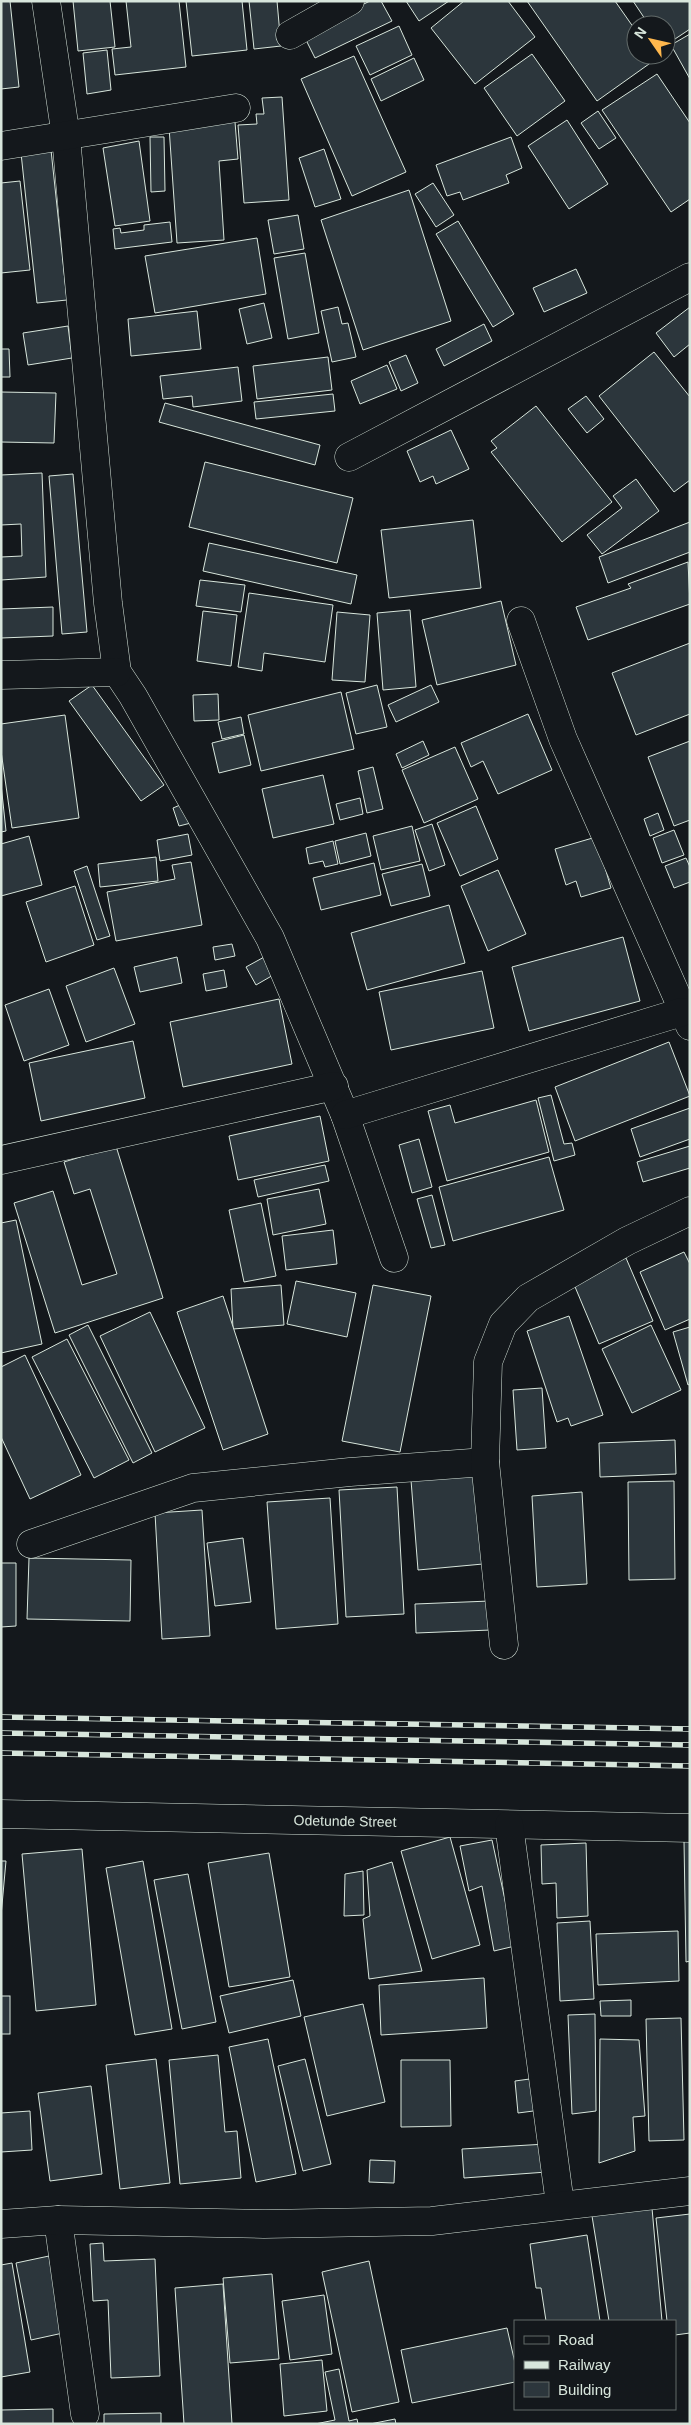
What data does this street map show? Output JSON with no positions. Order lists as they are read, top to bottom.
{
  "streets": {
    "street": ["Odetunde Street"]
  },
  "legend": ["Road", "Railway", "Building"],
  "north": "top left"
}
